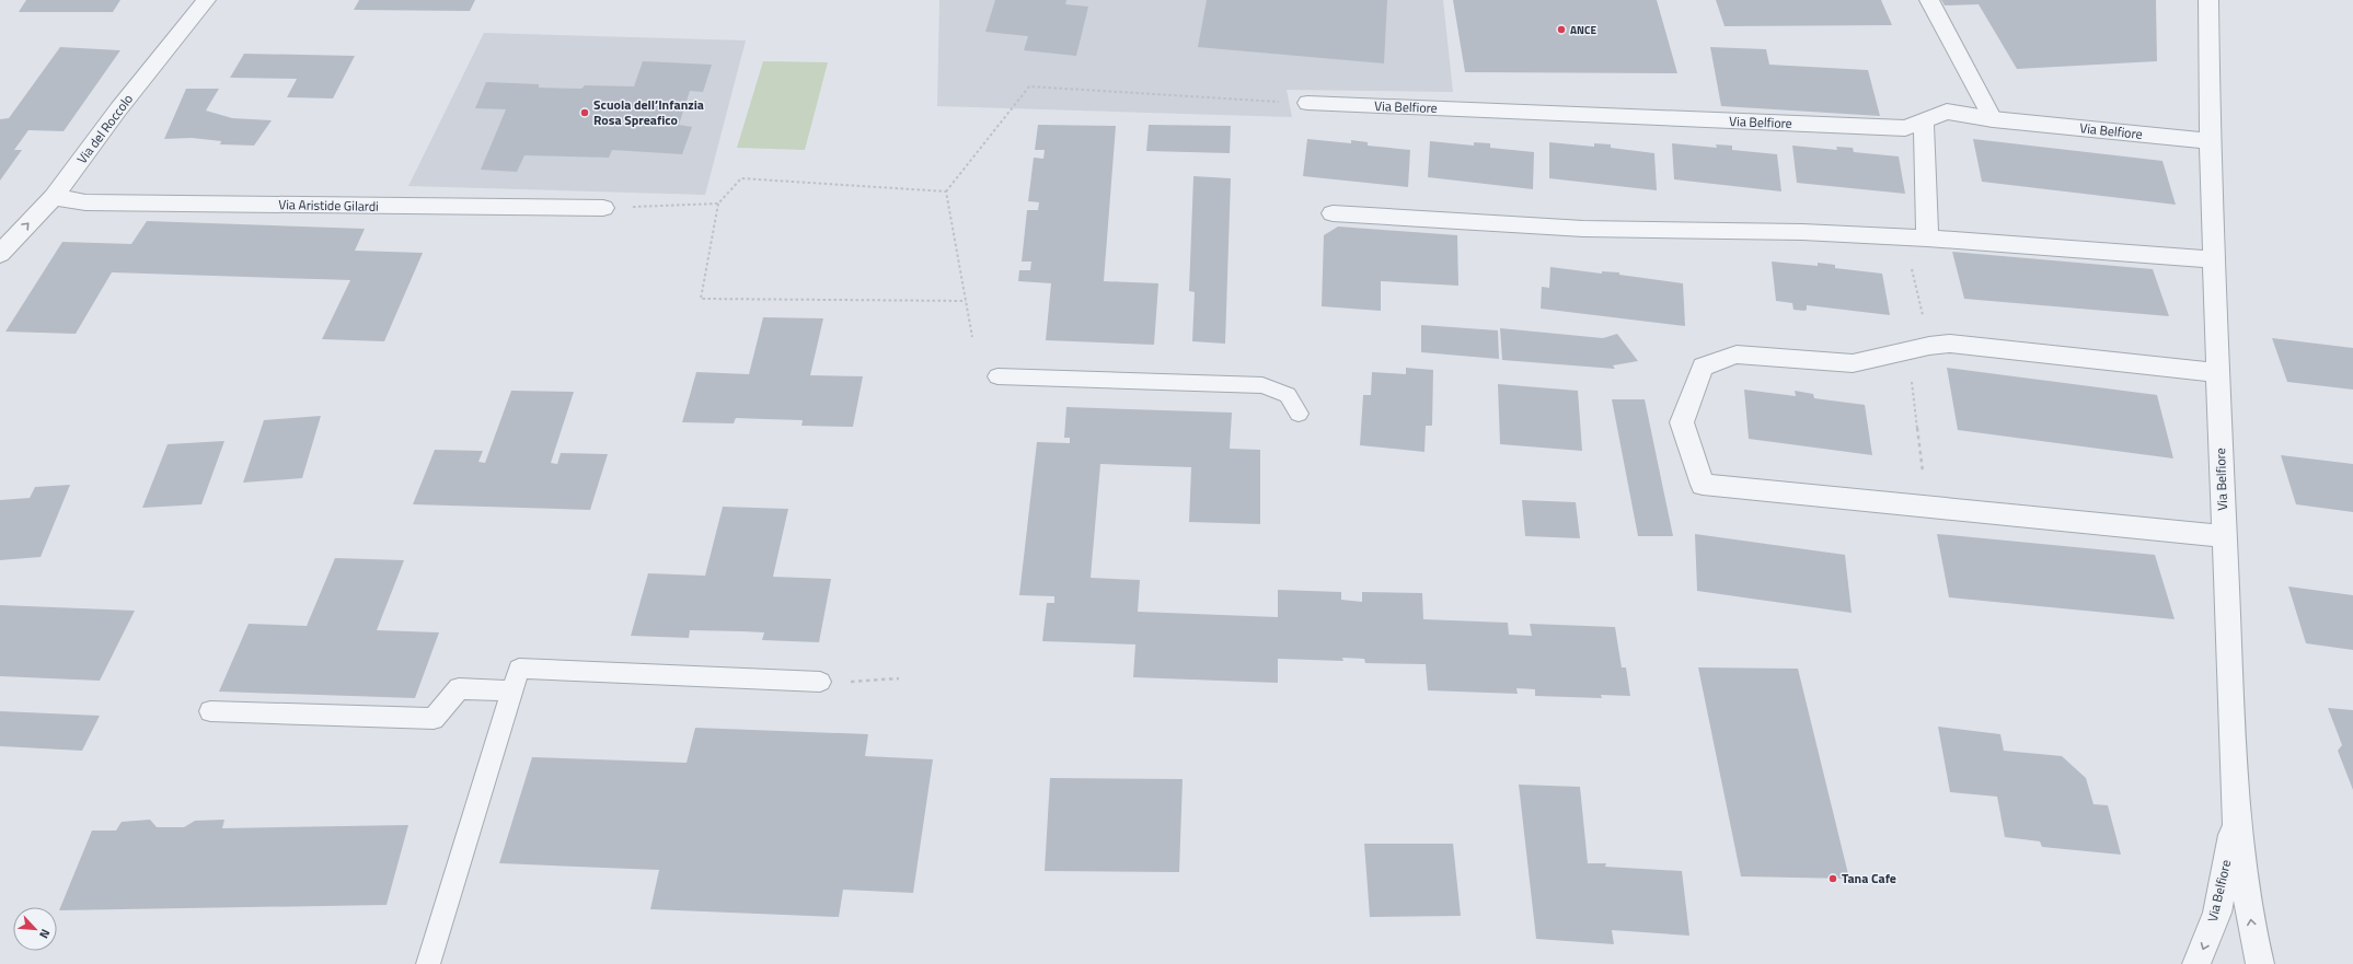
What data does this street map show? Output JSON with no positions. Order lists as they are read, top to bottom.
{
  "streets": {
    "street": ["Via Belfiore", "Via del Roccolo", "Via Aristide Gilardi"]
  },
  "crossings": [
    ["Via del Roccolo", "Via Aristide Gilardi"]
  ],
  "places": ["ANCE", "Scuola dell’Infanzia Rosa Spreafico", "Tana Cafe"],
  "north": "bottom right"
}
